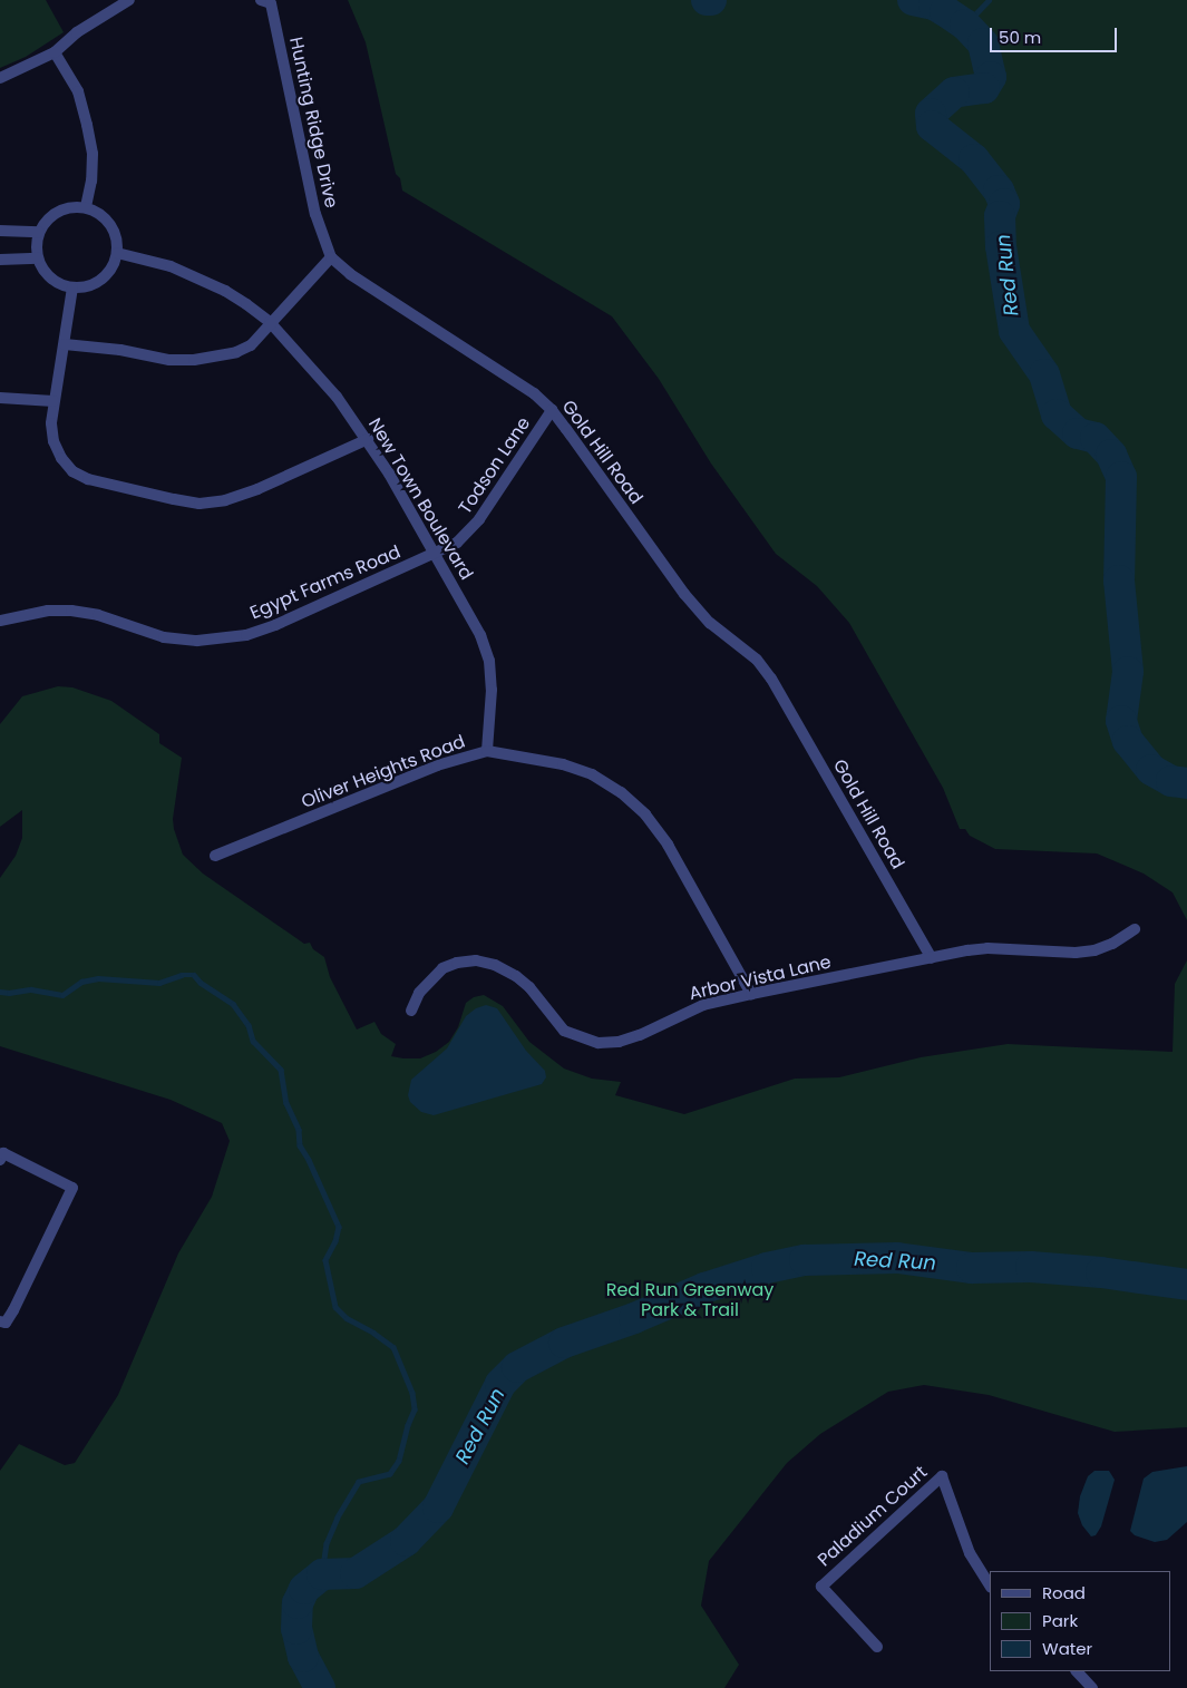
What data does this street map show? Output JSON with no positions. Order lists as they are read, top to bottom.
{
  "streets": {
    "street": [
      "Hunting Ridge Drive",
      "Gold Hill Road",
      "Todson Lane",
      "New Town Boulevard",
      "Egypt Farms Road",
      "Oliver Heights Road",
      "Arbor Vista Lane",
      "Paladium Court"
    ]
  },
  "crossings": [
    ["Hunting Ridge Drive", "Gold Hill Road"],
    ["Gold Hill Road", "Todson Lane"],
    ["Gold Hill Road", "Arbor Vista Lane"],
    ["Todson Lane", "New Town Boulevard"],
    ["Todson Lane", "Egypt Farms Road"],
    ["New Town Boulevard", "Egypt Farms Road"],
    ["New Town Boulevard", "Oliver Heights Road"],
    ["Oliver Heights Road", "Arbor Vista Lane"]
  ],
  "water": ["Red Run"],
  "parks": ["Red Run Greenway Park & Trail"],
  "legend": ["Road", "Park", "Water"],
  "scale_bar": "50 m"
}
